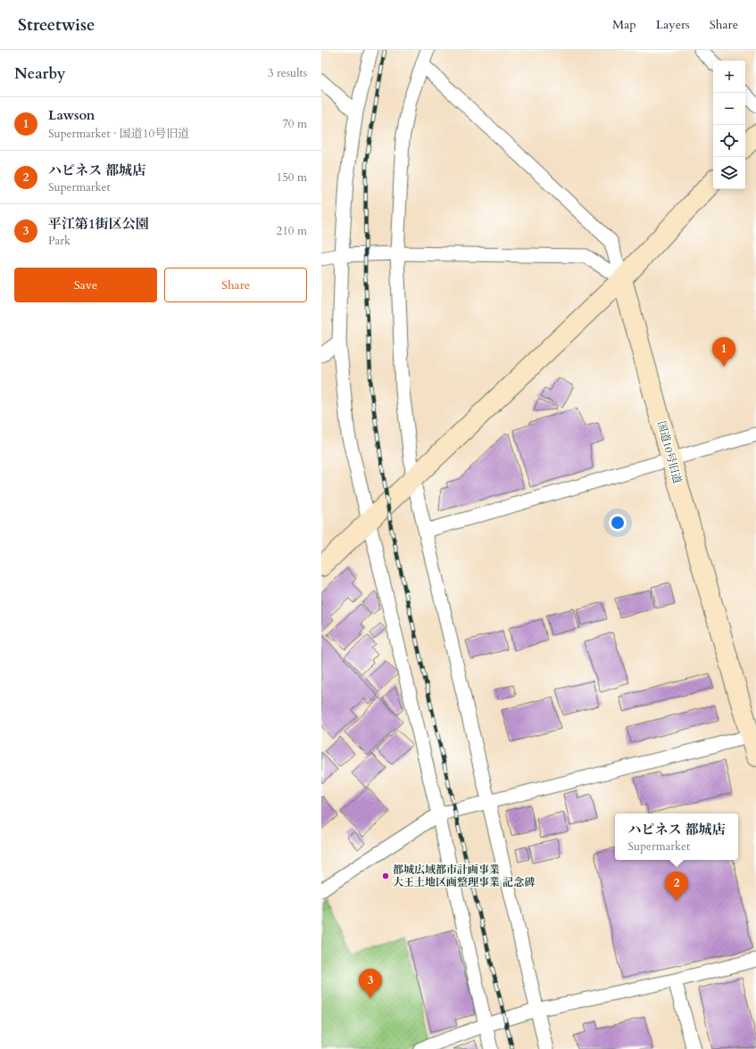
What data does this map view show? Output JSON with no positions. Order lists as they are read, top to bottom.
{
  "streets": {
    "street": ["国道10号旧道"]
  },
  "places": ["都城広域都市計画事業 大王土地区画整理事業 記念碑"],
  "page": {
    "header": "Streetwise",
    "nav": ["Map", "Layers", "Share"],
    "heading": ["Nearby", "3 results"],
    "map_buttons": ["+", "−"],
    "list": [
      {
        "mark": "1",
        "name": "Lawson",
        "note": "Supermarket · 国道10号旧道",
        "value": "70 m"
      },
      {
        "mark": "2",
        "name": "ハピネス 都城店",
        "note": "Supermarket",
        "value": "150 m"
      },
      {
        "mark": "3",
        "name": "平江第1街区公園",
        "note": "Park",
        "value": "210 m"
      }
    ],
    "buttons": ["Save", "Share"],
    "pins": ["1", "2", "3"],
    "popup": ["ハピネス 都城店", "Supermarket"]
  }
}
